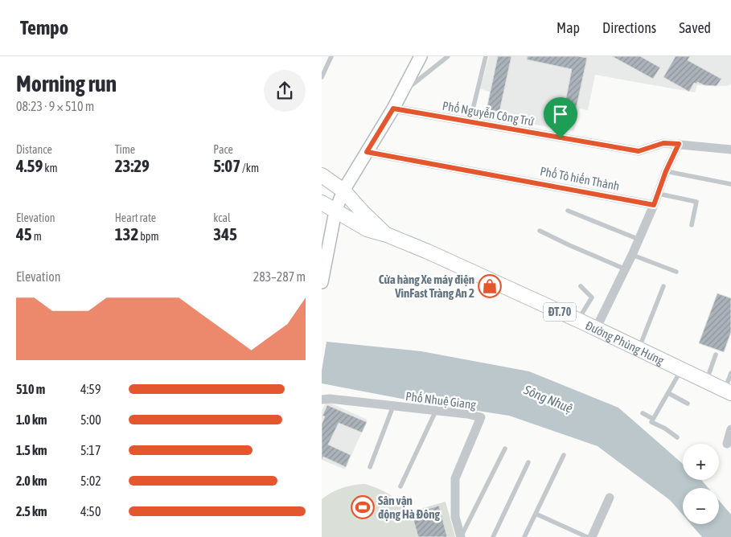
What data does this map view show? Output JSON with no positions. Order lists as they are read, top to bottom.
{
  "streets": {
    "main road": ["ĐT.70", "Đường Phùng Hưng"],
    "street": ["Phố Nguyễn Công Trứ", "Phố Tô hiến Thành", "Phố Nhuệ Giang"]
  },
  "water": ["Sông Nhuệ"],
  "places": {
    "shop": ["Cửa hàng Xe máy điện VinFast Tràng An 2"],
    "sports": ["Sân vận động Hà Đông"]
  },
  "page": {
    "header": "Tempo",
    "nav": ["Map", "Directions", "Saved"],
    "heading": ["Morning run", "08:23 · 9 × 510 m"],
    "stats": [
      ["Distance", "4.59 km"],
      ["Time", "23:29"],
      ["Pace", "5:07 /km"],
      ["Elevation", "45 m"],
      ["Heart rate", "132 bpm"],
      ["kcal", "345"]
    ],
    "chart": ["Elevation", "283–287 m"],
    "list": [
      {
        "name": "510 m",
        "note": "4:59"
      },
      {
        "name": "1.0 km",
        "note": "5:00"
      },
      {
        "name": "1.5 km",
        "note": "5:17"
      },
      {
        "name": "2.0 km",
        "note": "5:02"
      },
      {
        "name": "2.5 km",
        "note": "4:50"
      }
    ],
    "map_buttons": ["+", "−"]
  }
}
